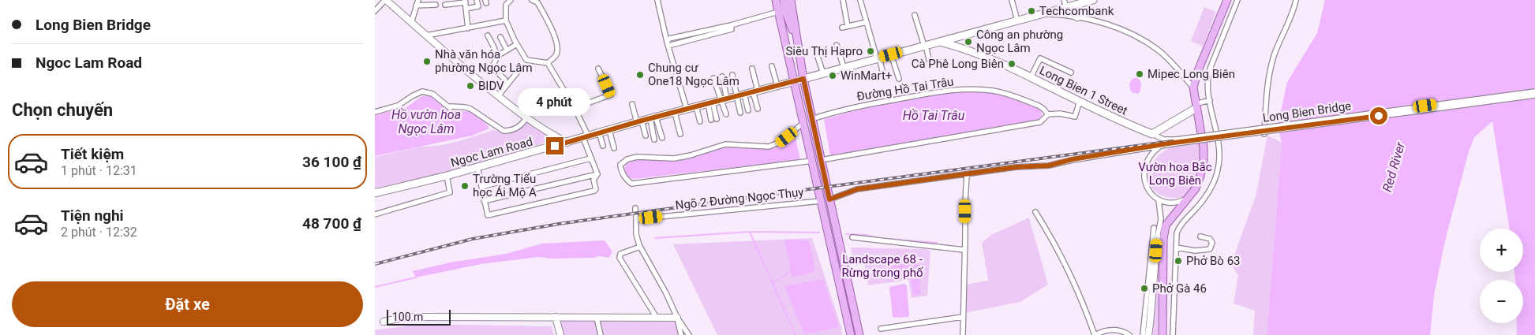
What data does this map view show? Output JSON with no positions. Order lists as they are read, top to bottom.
{
  "streets": {
    "main road": ["Long Bien 1 Street", "Ngoc Lam Road"],
    "street": ["Đường Hồ Tai Trâu", "Long Bien Bridge", "Ngõ 2 Đường Ngọc Thụy"]
  },
  "crossings": [
    ["Long Bien 1 Street", "Long Bien Bridge"],
    ["Long Bien 1 Street", "Ngoc Lam Road"]
  ],
  "water": ["Hồ vườn hoa Ngọc Lâm", "Hồ Tai Trâu", "Red River"],
  "parks": ["Vườn hoa Bắc Long Biên", "Landscape 68 - Rừng trong phố"],
  "places": [
    "Techcombank",
    "Công an phường Ngọc Lâm",
    "Siêu Thị Hapro",
    "Nhà văn hóa phường Ngọc Lâm",
    "Cà Phê Long Biên",
    "Mipec Long Biên",
    "Chung cư One18 Ngọc Lâm",
    "WinMart+",
    "BIDV",
    "Trường Tiểu học Ái Mộ A",
    "Phở Bò 63",
    "Phở Gà 46"
  ],
  "scale_bar": "100 m",
  "page": {
    "banner": ["Long Bien Bridge", "Ngoc Lam Road"],
    "heading": "Chọn chuyến",
    "bubble": "4 phút",
    "list": [
      {
        "name": "Tiết kiệm",
        "note": "1 phút · 12:31",
        "value": "36 100 ₫"
      },
      {
        "name": "Tiện nghi",
        "note": "2 phút · 12:32",
        "value": "48 700 ₫"
      }
    ],
    "map_buttons": ["+", "−"],
    "buttons": "Đặt xe",
    "scale": "100 m"
  }
}
